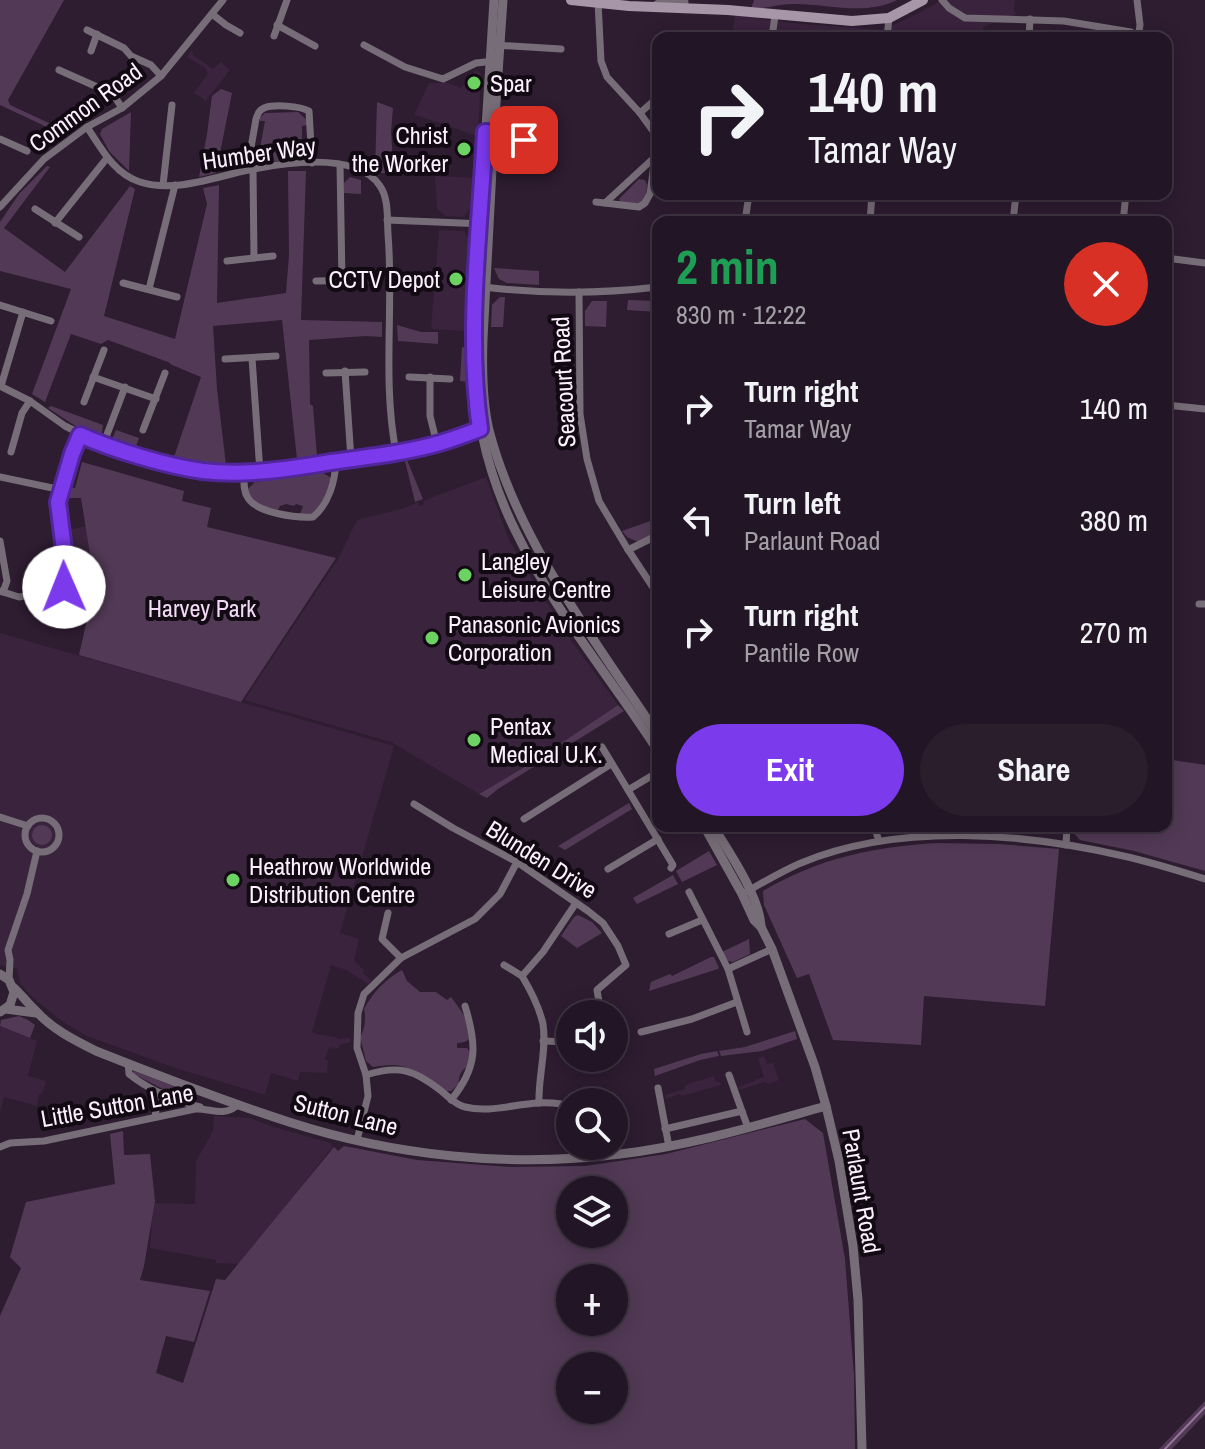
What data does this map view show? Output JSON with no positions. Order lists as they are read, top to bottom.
{
  "streets": {
    "street": [
      "Common Road",
      "Humber Way",
      "Seacourt Road",
      "Blunden Drive",
      "Little Sutton Lane",
      "Sutton Lane",
      "Parlaunt Road"
    ]
  },
  "crossings": [
    ["Common Road", "Humber Way"],
    ["Little Sutton Lane", "Sutton Lane"],
    ["Sutton Lane", "Parlaunt Road"]
  ],
  "parks": ["Harvey Park"],
  "places": [
    "Spar",
    "Christ the Worker",
    "CCTV Depot",
    "Langley Leisure Centre",
    "Panasonic Avionics Corporation",
    "Pentax Medical U.K.",
    "Heathrow Worldwide Distribution Centre"
  ],
  "page": {
    "turn": ["140 m", "Tamar Way"],
    "heading": ["2 min", "830 m · 12:22"],
    "list": [
      {
        "name": "Turn right",
        "note": "Tamar Way",
        "value": "140 m"
      },
      {
        "name": "Turn left",
        "note": "Parlaunt Road",
        "value": "380 m"
      },
      {
        "name": "Turn right",
        "note": "Pantile Row",
        "value": "270 m"
      }
    ],
    "buttons": ["Exit", "Share"],
    "map_buttons": ["+", "−"]
  }
}
